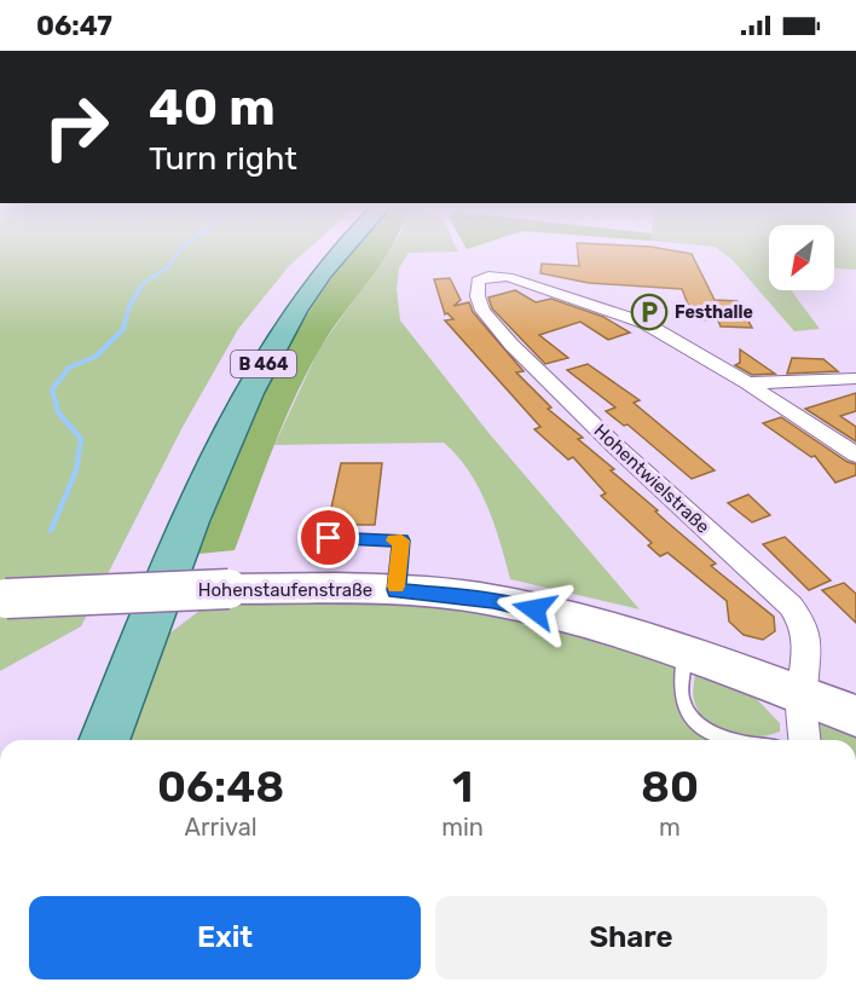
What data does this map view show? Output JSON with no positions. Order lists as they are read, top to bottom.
{
  "streets": {
    "main road": ["B 464"],
    "street": ["Hohentwielstraße", "Hohenstaufenstraße"]
  },
  "crossings": [
    ["Hohentwielstraße", "Hohenstaufenstraße"]
  ],
  "places": {
    "parking": ["Festhalle"]
  },
  "north": "bottom left",
  "page": {
    "status": "06:47",
    "turn": ["40 m", "Turn right"],
    "eta": [
      "06:48",
      "Arrival",
      "1",
      "min",
      "80",
      "m"
    ],
    "buttons": ["Exit", "Share"]
  }
}
